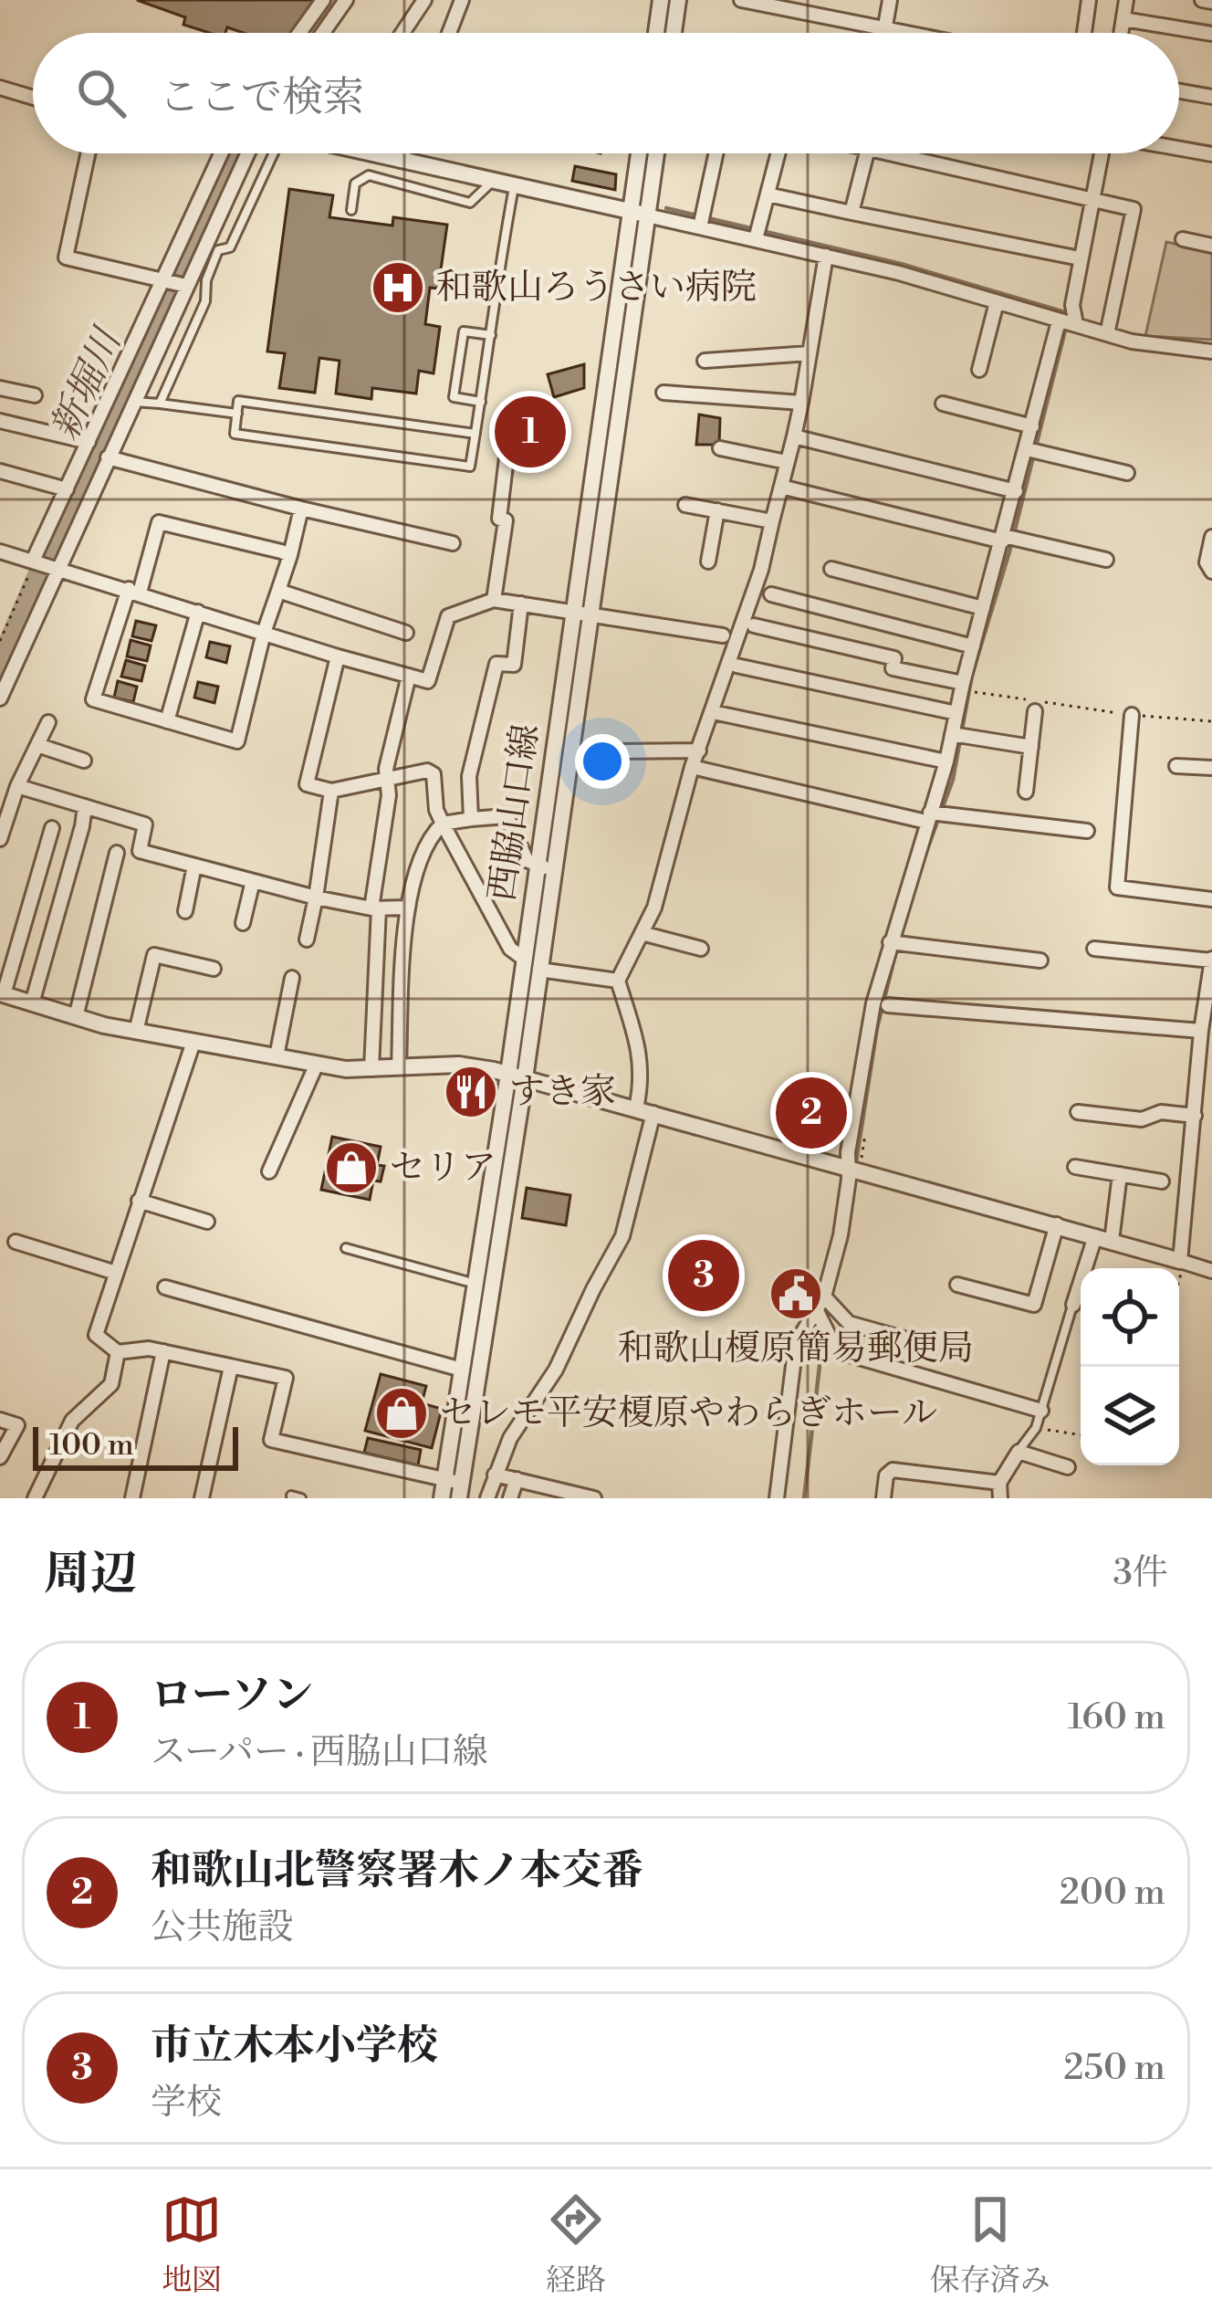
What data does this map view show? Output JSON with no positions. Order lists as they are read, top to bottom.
{
  "streets": {
    "street": ["西脇山口線"]
  },
  "water": ["新堀川"],
  "places": {
    "hospital": ["和歌山ろうさい病院"],
    "restaurant": ["すき家"],
    "shop": ["セリア", "セレモ平安榎原やわらぎホール"],
    "public building": ["和歌山榎原簡易郵便局"]
  },
  "scale_bar": "100 m",
  "page": {
    "search": "ここで検索",
    "pins": ["1", "2", "3"],
    "scale": "100 m",
    "heading": ["周辺", "3件"],
    "list": [
      {
        "mark": "1",
        "name": "ローソン",
        "note": "スーパー · 西脇山口線",
        "value": "160 m"
      },
      {
        "mark": "2",
        "name": "和歌山北警察署木ノ本交番",
        "note": "公共施設",
        "value": "200 m"
      },
      {
        "mark": "3",
        "name": "市立木本小学校",
        "note": "学校",
        "value": "250 m"
      }
    ],
    "nav": ["地図", "経路", "保存済み"]
  }
}
